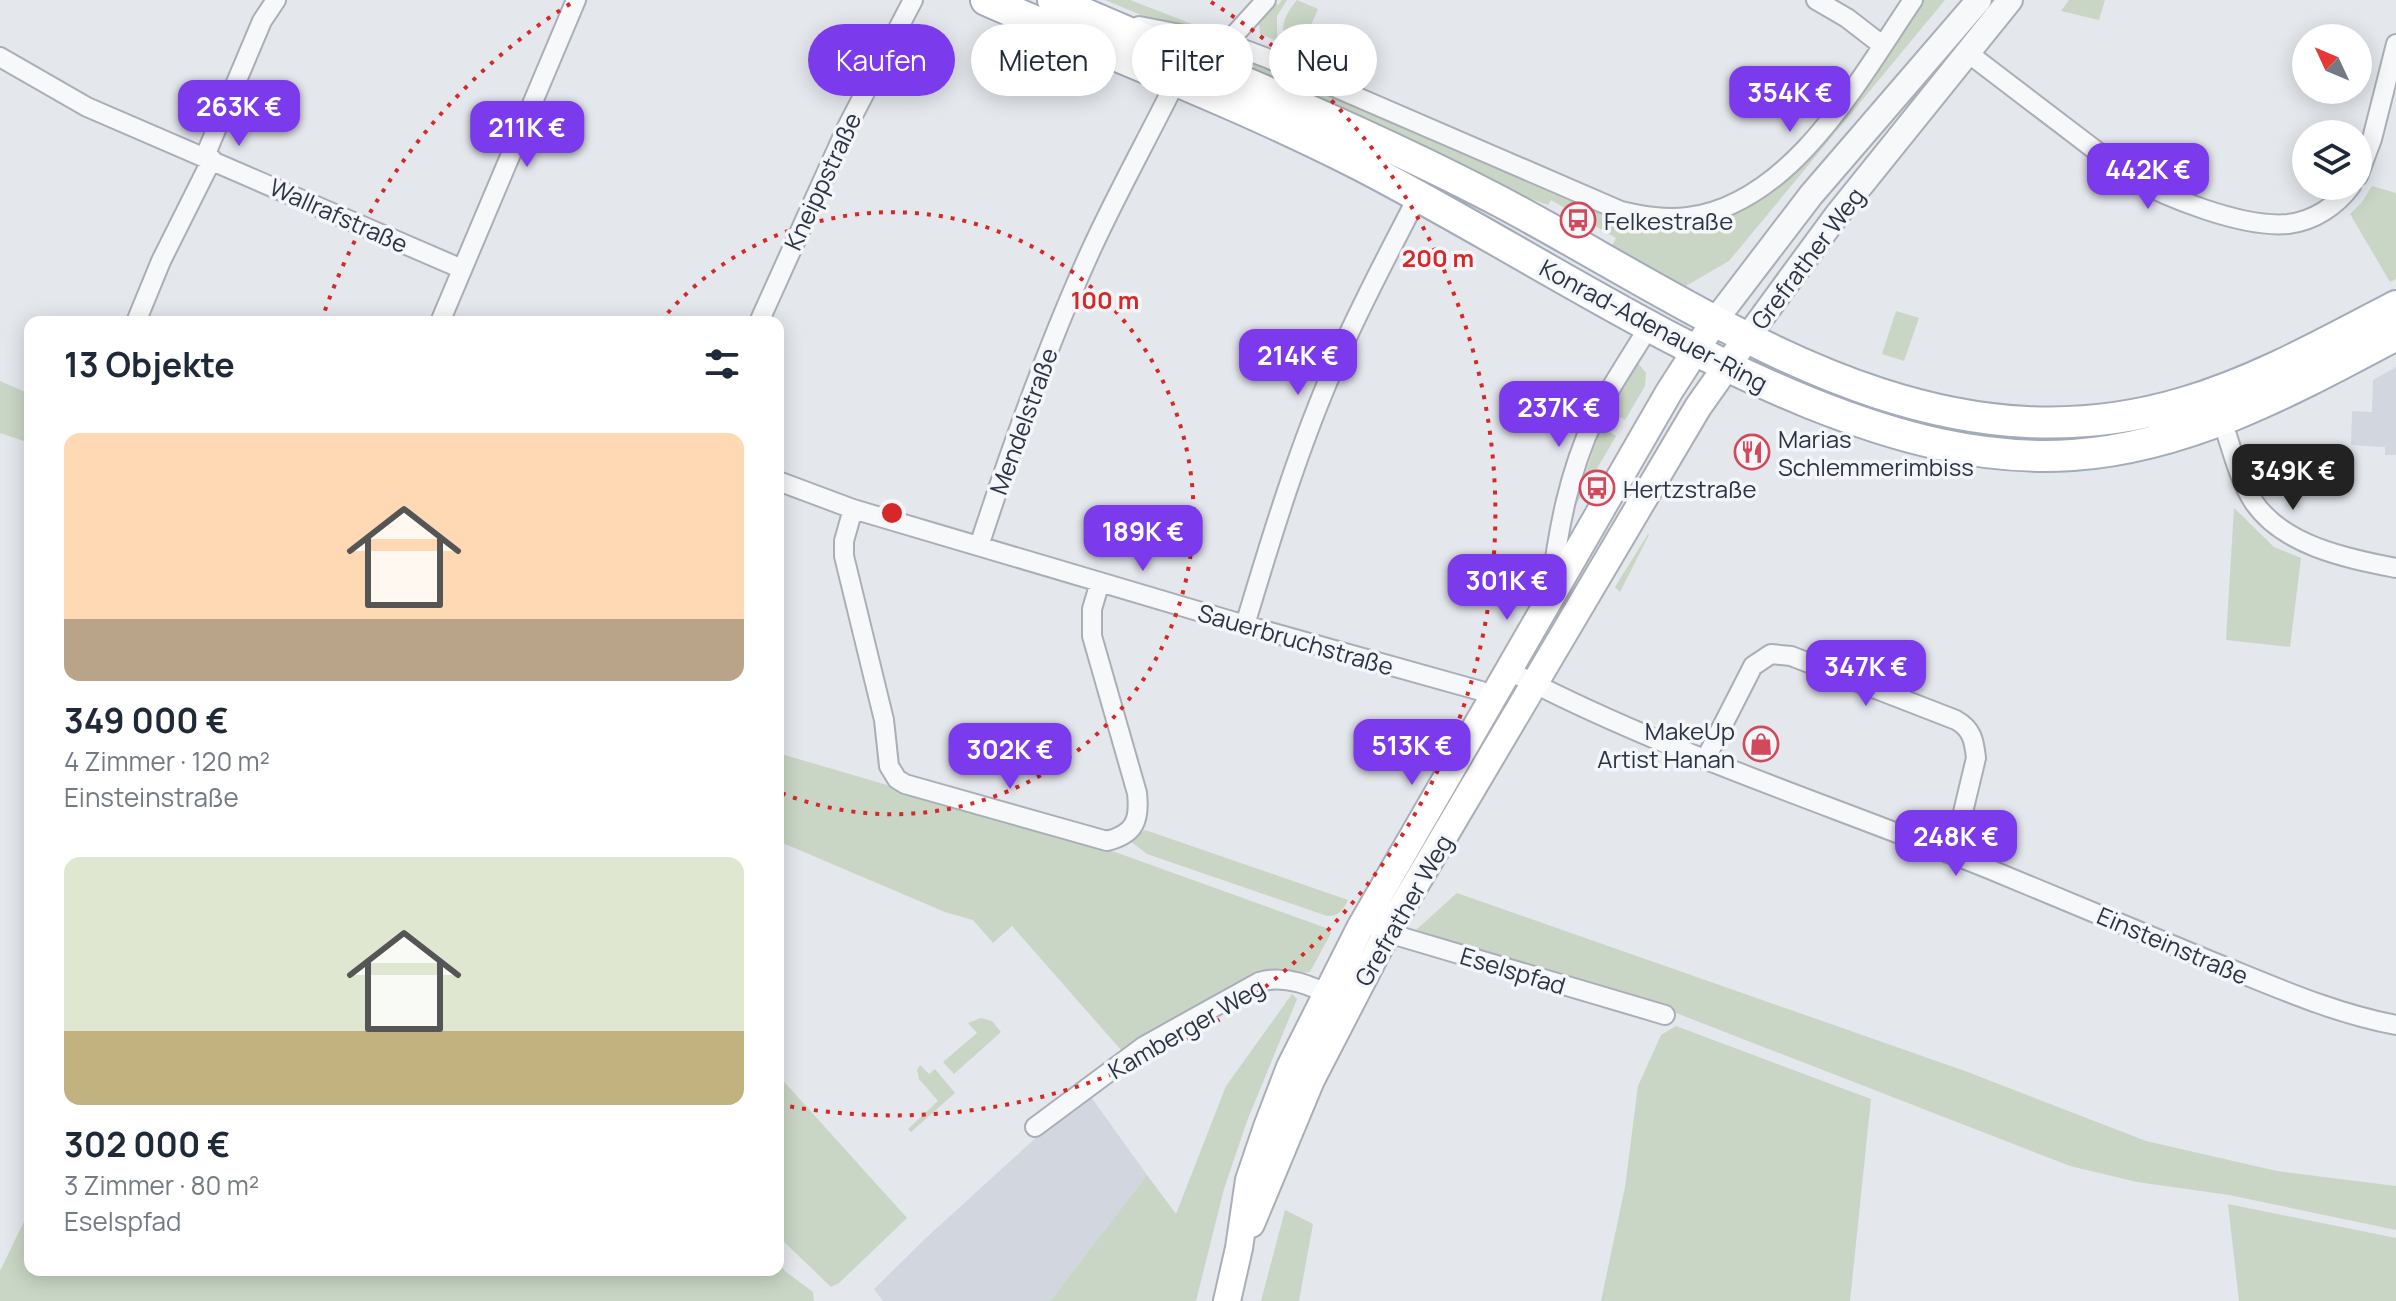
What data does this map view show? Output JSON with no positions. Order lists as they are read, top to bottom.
{
  "streets": {
    "main road": ["Grefrather Weg", "Konrad-Adenauer-Ring"],
    "street": [
      "Kneippstraße",
      "Wallrafstraße",
      "Mendelstraße",
      "Sauerbruchstraße",
      "Einsteinstraße",
      "Eselspfad",
      "Kamberger Weg"
    ]
  },
  "crossings": [
    ["Grefrather Weg", "Konrad-Adenauer-Ring"],
    ["Grefrather Weg", "Sauerbruchstraße"],
    ["Grefrather Weg", "Einsteinstraße"],
    ["Grefrather Weg", "Eselspfad"],
    ["Grefrather Weg", "Kamberger Weg"],
    ["Mendelstraße", "Sauerbruchstraße"]
  ],
  "places": {
    "bus stop": ["Felkestraße", "Hertzstraße"],
    "restaurant": ["Marias Schlemmerimbiss"],
    "shop": ["MakeUp Artist Hanan"]
  },
  "north": "top left",
  "page": {
    "chip": [
      "Kaufen",
      "Mieten",
      "Filter",
      "Neu"
    ],
    "price": [
      "354K €",
      "263K €",
      "211K €",
      "442K €",
      "214K €",
      "237K €",
      "349K €",
      "189K €",
      "301K €",
      "347K €",
      "513K €",
      "302K €",
      "248K €"
    ],
    "heading": "13 Objekte",
    "list": [
      {
        "name": "349 000 €",
        "note": "4 Zimmer · 120 m² · Einsteinstraße"
      },
      {
        "name": "302 000 €",
        "note": "3 Zimmer · 80 m² · Eselspfad"
      }
    ]
  },
  "rings": ["200 m", "100 m"]
}
